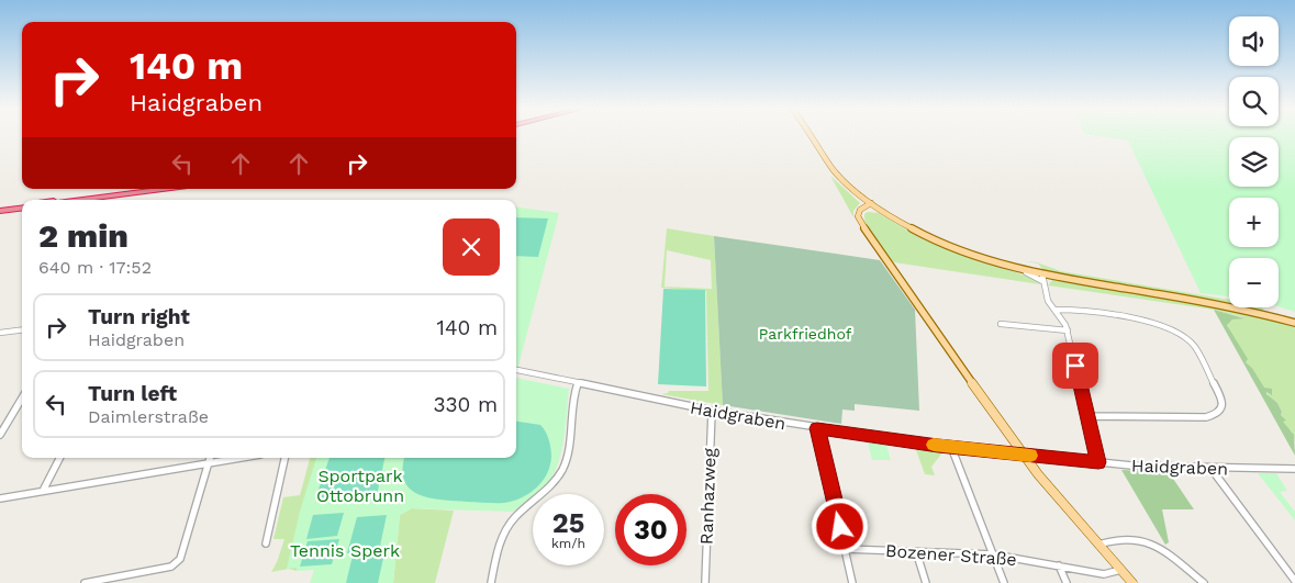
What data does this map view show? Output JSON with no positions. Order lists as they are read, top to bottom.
{
  "streets": {
    "street": ["Haidgraben", "Ranhazweg", "Bozener Straße"]
  },
  "crossings": [
    ["Haidgraben", "Ranhazweg"]
  ],
  "parks": ["Parkfriedhof", "Sportpark Ottobrunn", "Tennis Sperk"],
  "page": {
    "map_buttons": ["+", "−"],
    "turn": ["140 m", "Haidgraben"],
    "heading": ["2 min", "640 m · 17:52"],
    "list": [
      {
        "name": "Turn right",
        "note": "Haidgraben",
        "value": "140 m"
      },
      {
        "name": "Turn left",
        "note": "Daimlerstraße",
        "value": "330 m"
      }
    ],
    "speed": "25 km/h",
    "limit": "30"
  }
}
